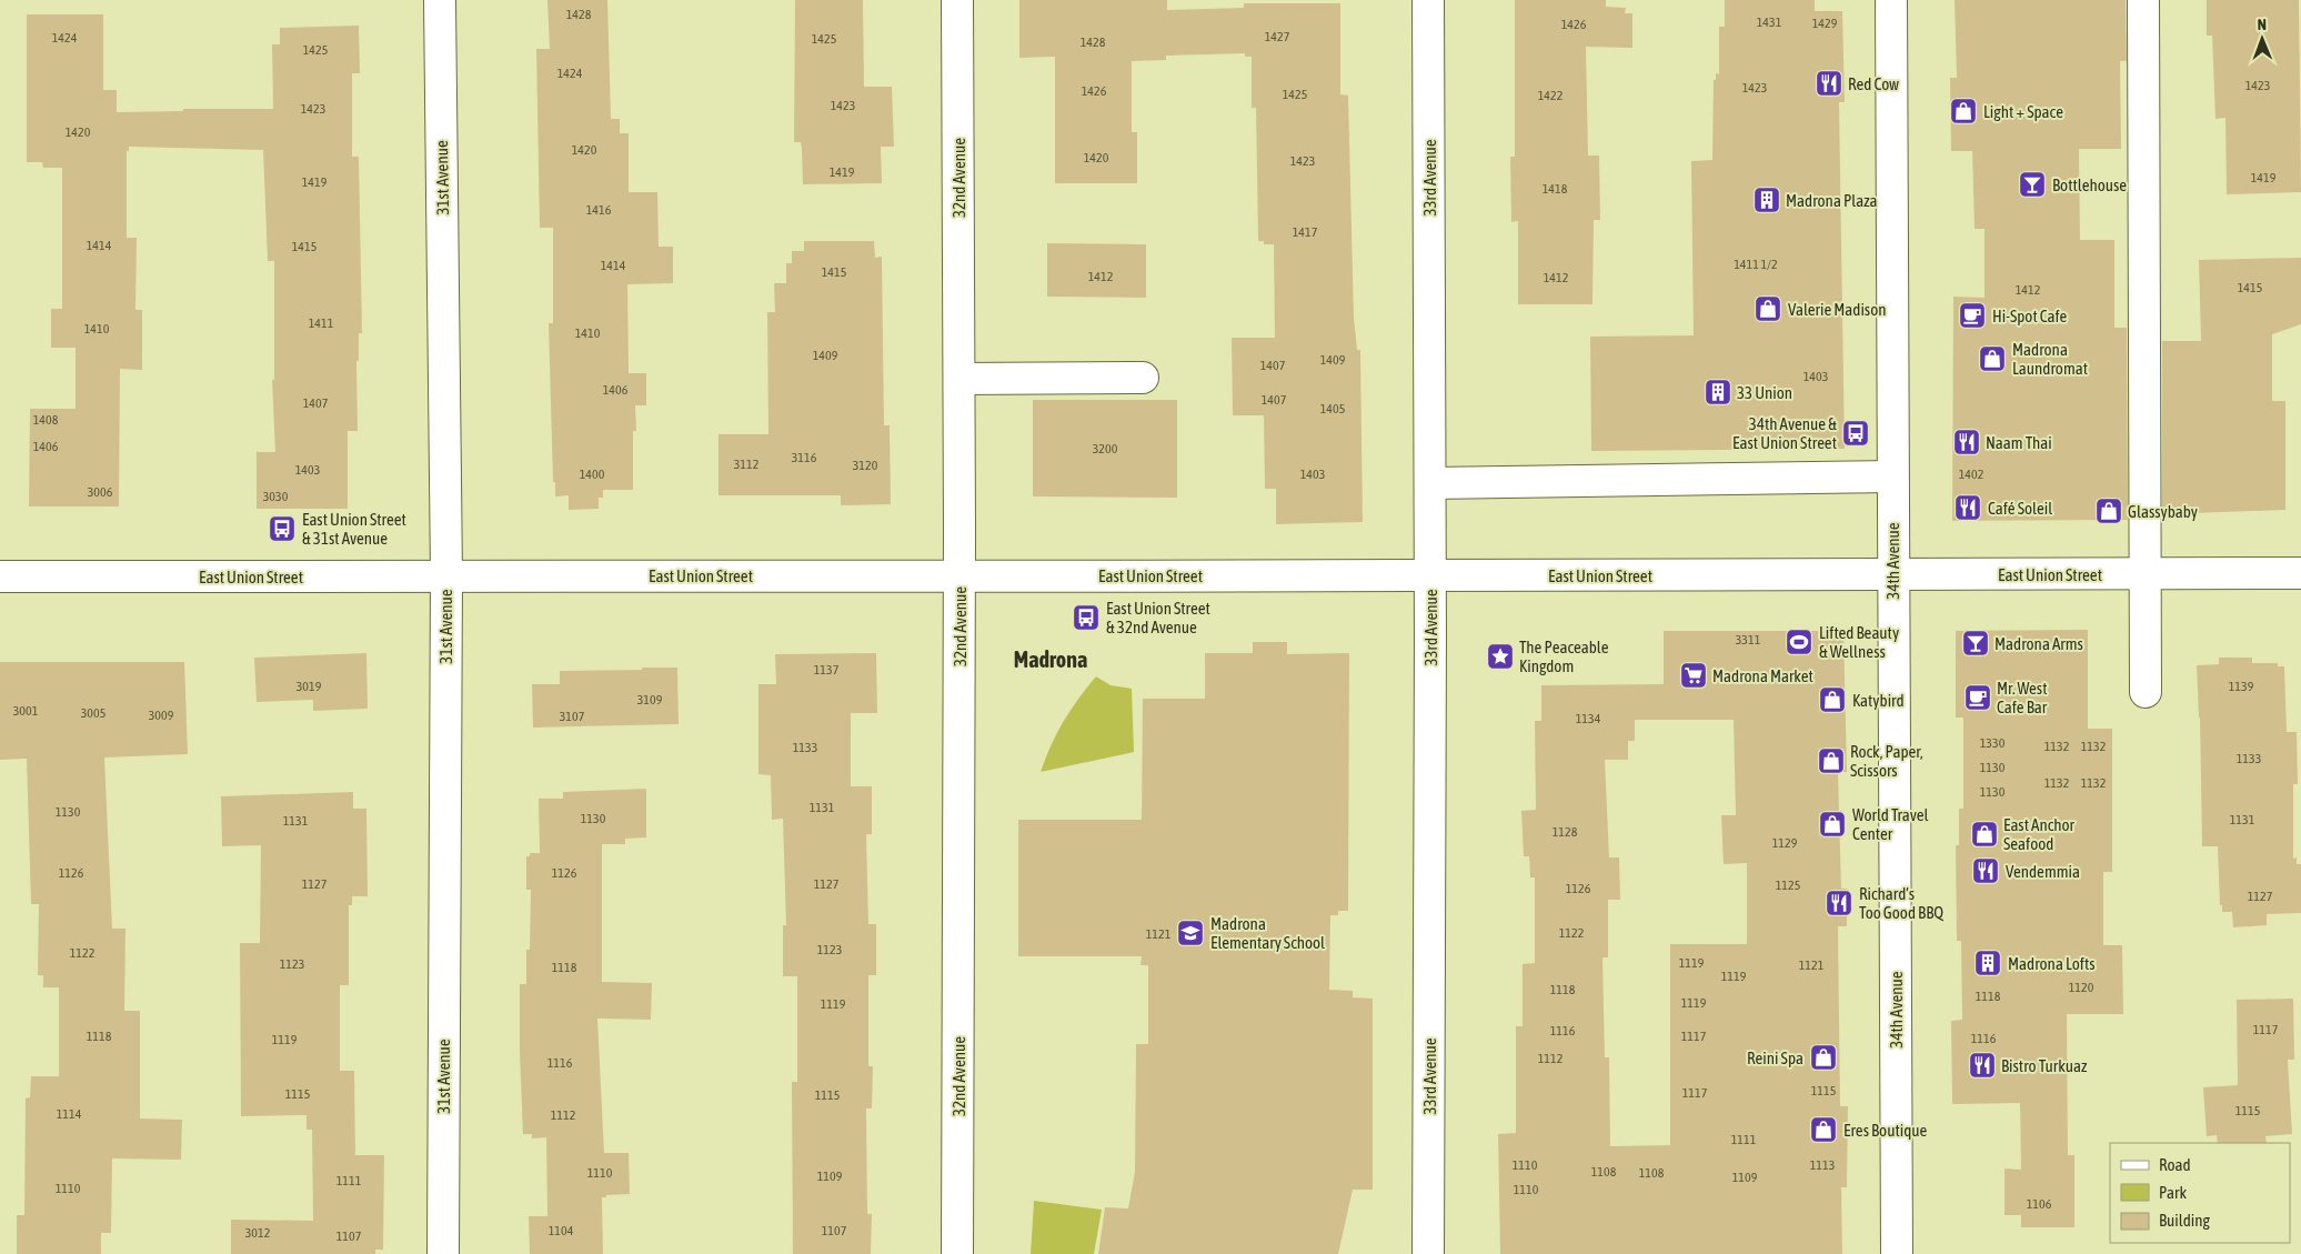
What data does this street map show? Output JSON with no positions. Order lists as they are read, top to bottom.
{
  "streets": {
    "street": [
      "31st Avenue",
      "32nd Avenue",
      "33rd Avenue",
      "34th Avenue",
      "East Union Street"
    ]
  },
  "crossings": [
    ["31st Avenue", "East Union Street"],
    ["32nd Avenue", "East Union Street"],
    ["33rd Avenue", "East Union Street"],
    ["34th Avenue", "East Union Street"]
  ],
  "districts": ["Madrona"],
  "places": {
    "restaurant": [
      "Red Cow",
      "Naam Thai",
      "Café Soleil",
      "Vendemmia",
      "Richard’s Too Good BBQ",
      "Bistro Turkuaz"
    ],
    "shop": [
      "Light + Space",
      "Valerie Madison",
      "Madrona Laundromat",
      "Glassybaby",
      "Katybird",
      "Rock, Paper, Scissors",
      "World Travel Center",
      "East Anchor Seafood",
      "Reini Spa",
      "Eres Boutique"
    ],
    "bar": ["Bottlehouse", "Madrona Arms"],
    "building": ["Madrona Plaza", "33 Union", "Madrona Lofts"],
    "cafe": ["Hi-Spot Cafe", "Mr. West Cafe Bar"],
    "bus stop": ["34th Avenue & East Union Street", "East Union Street & 31st Avenue", "East Union Street & 32nd Avenue"],
    "sports": ["Lifted Beauty & Wellness"],
    "place": ["The Peaceable Kingdom"],
    "supermarket": ["Madrona Market"],
    "school or university": ["Madrona Elementary School"]
  },
  "house_numbers": [
    "1428",
    "1431",
    "1429",
    "1426",
    "1427",
    "1424",
    "1425",
    "1428",
    "1425",
    "1424",
    "1423",
    "1423",
    "1426",
    "1425",
    "1422",
    "1423",
    "1423",
    "1420",
    "1420",
    "1420",
    "1423",
    "1419",
    "1419",
    "1419",
    "1418",
    "1416",
    "1417",
    "1414",
    "1415",
    "1411 1/2",
    "1414",
    "1415",
    "1412",
    "1412",
    "1415",
    "1412",
    "1411",
    "1410",
    "1410",
    "1409",
    "1409",
    "1407",
    "1403",
    "1406",
    "1407",
    "1407",
    "1405",
    "1408",
    "1406",
    "3200",
    "3116",
    "3112",
    "3120",
    "1403",
    "1400",
    "1403",
    "1402",
    "3006",
    "3030",
    "3311",
    "1137",
    "3019",
    "1139",
    "3109",
    "3001",
    "3005",
    "3009",
    "3107",
    "1134",
    "1330",
    "1132",
    "1132",
    "1133",
    "1133",
    "1130",
    "1132",
    "1132",
    "1130",
    "1131",
    "1130",
    "1130",
    "1131",
    "1131",
    "1128",
    "1129",
    "1126",
    "1126",
    "1127",
    "1127",
    "1125",
    "1126",
    "1127",
    "1122",
    "1121",
    "1123",
    "1122",
    "1119",
    "1123",
    "1121",
    "1118",
    "1119",
    "1120",
    "1118",
    "1118",
    "1119",
    "1119",
    "1117",
    "1116",
    "1118",
    "1117",
    "1116",
    "1119",
    "1112",
    "1116",
    "1115",
    "1117",
    "1115",
    "1115",
    "1115",
    "1114",
    "1112",
    "1111",
    "1110",
    "1113",
    "1108",
    "1110",
    "1108",
    "1109",
    "1109",
    "1111",
    "1110",
    "1110",
    "1106",
    "1104",
    "1107",
    "3012",
    "1107"
  ],
  "legend": ["Road", "Park", "Building"],
  "north": "top"
}
